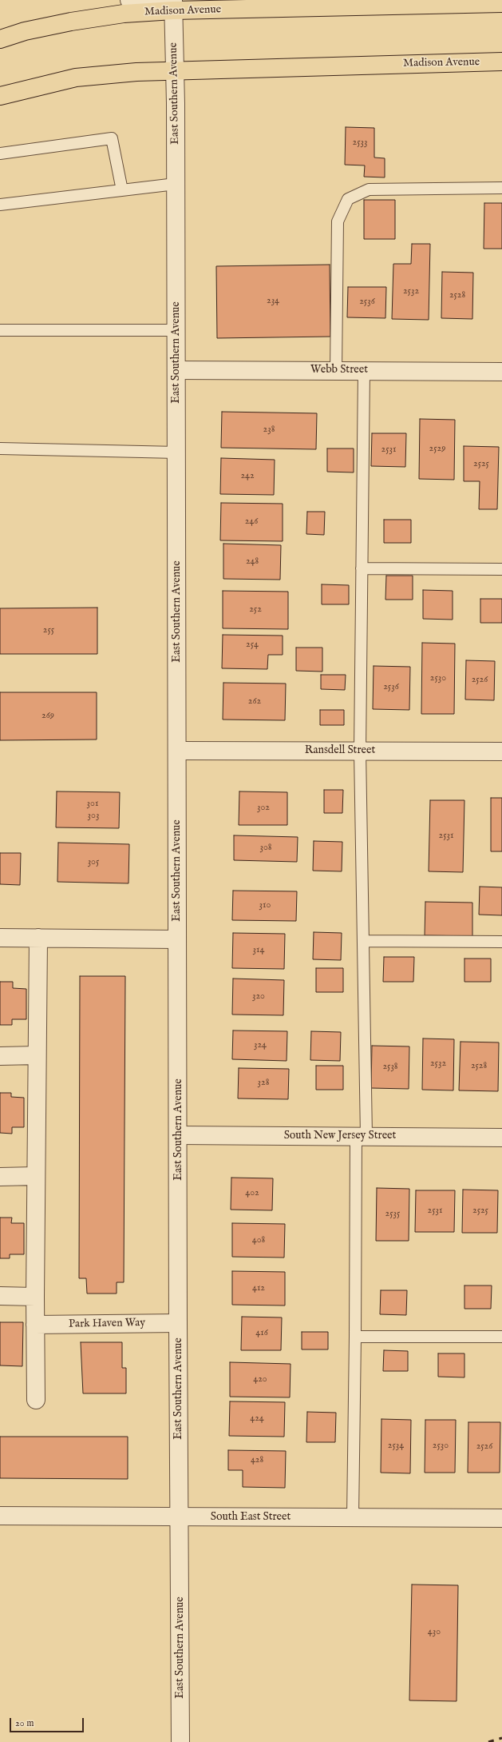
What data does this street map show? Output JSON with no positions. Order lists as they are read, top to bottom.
{
  "streets": {
    "main road": ["Madison Avenue"],
    "street": [
      "East Southern Avenue",
      "Webb Street",
      "Ransdell Street",
      "South New Jersey Street",
      "Park Haven Way",
      "South East Street"
    ]
  },
  "crossings": [
    ["Madison Avenue", "East Southern Avenue"],
    ["East Southern Avenue", "Webb Street"],
    ["East Southern Avenue", "Ransdell Street"],
    ["East Southern Avenue", "South New Jersey Street"],
    ["East Southern Avenue", "Park Haven Way"],
    ["East Southern Avenue", "South East Street"]
  ],
  "house_numbers": [
    "2533",
    "2532",
    "2528",
    "234",
    "2536",
    "238",
    "2529",
    "2531",
    "2525",
    "242",
    "246",
    "248",
    "252",
    "255",
    "254",
    "2530",
    "2526",
    "2536",
    "262",
    "269",
    "301",
    "302",
    "303",
    "2531",
    "308",
    "305",
    "310",
    "314",
    "320",
    "324",
    "2532",
    "2528",
    "2538",
    "328",
    "402",
    "2531",
    "2525",
    "2535",
    "408",
    "412",
    "416",
    "420",
    "424",
    "2534",
    "2530",
    "2526",
    "428",
    "430"
  ],
  "scale_bar": "20 m"
}
